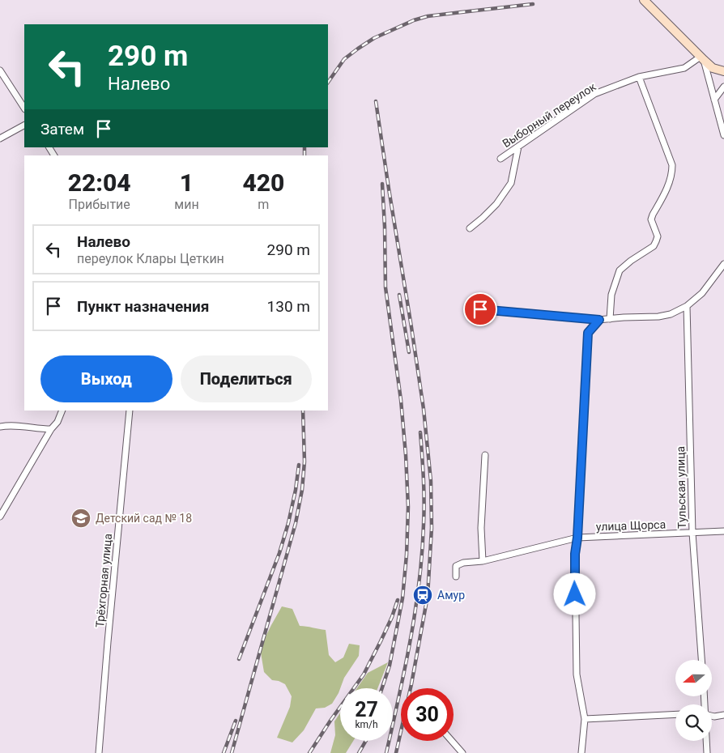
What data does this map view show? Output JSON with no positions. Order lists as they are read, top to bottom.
{
  "streets": {
    "street": [
      "Выборный переулок",
      "Тульская улица",
      "улица Щорса",
      "Трёхгорная улица"
    ]
  },
  "crossings": [
    ["Тульская улица", "улица Щорса"]
  ],
  "places": {
    "school or university": ["Детский сад № 18"],
    "station": ["Амур"]
  },
  "north": "left",
  "page": {
    "turn": ["290 m", "Налево"],
    "then": "Затем",
    "eta": [
      "22:04",
      "Прибытие",
      "1",
      "мин",
      "420",
      "m"
    ],
    "list": [
      {
        "name": "Налево",
        "note": "переулок Клары Цеткин",
        "value": "290 m"
      },
      {
        "name": "Пункт назначения",
        "value": "130 m"
      }
    ],
    "buttons": ["Выход", "Поделиться"],
    "speed": "27 km/h",
    "limit": "30"
  }
}
